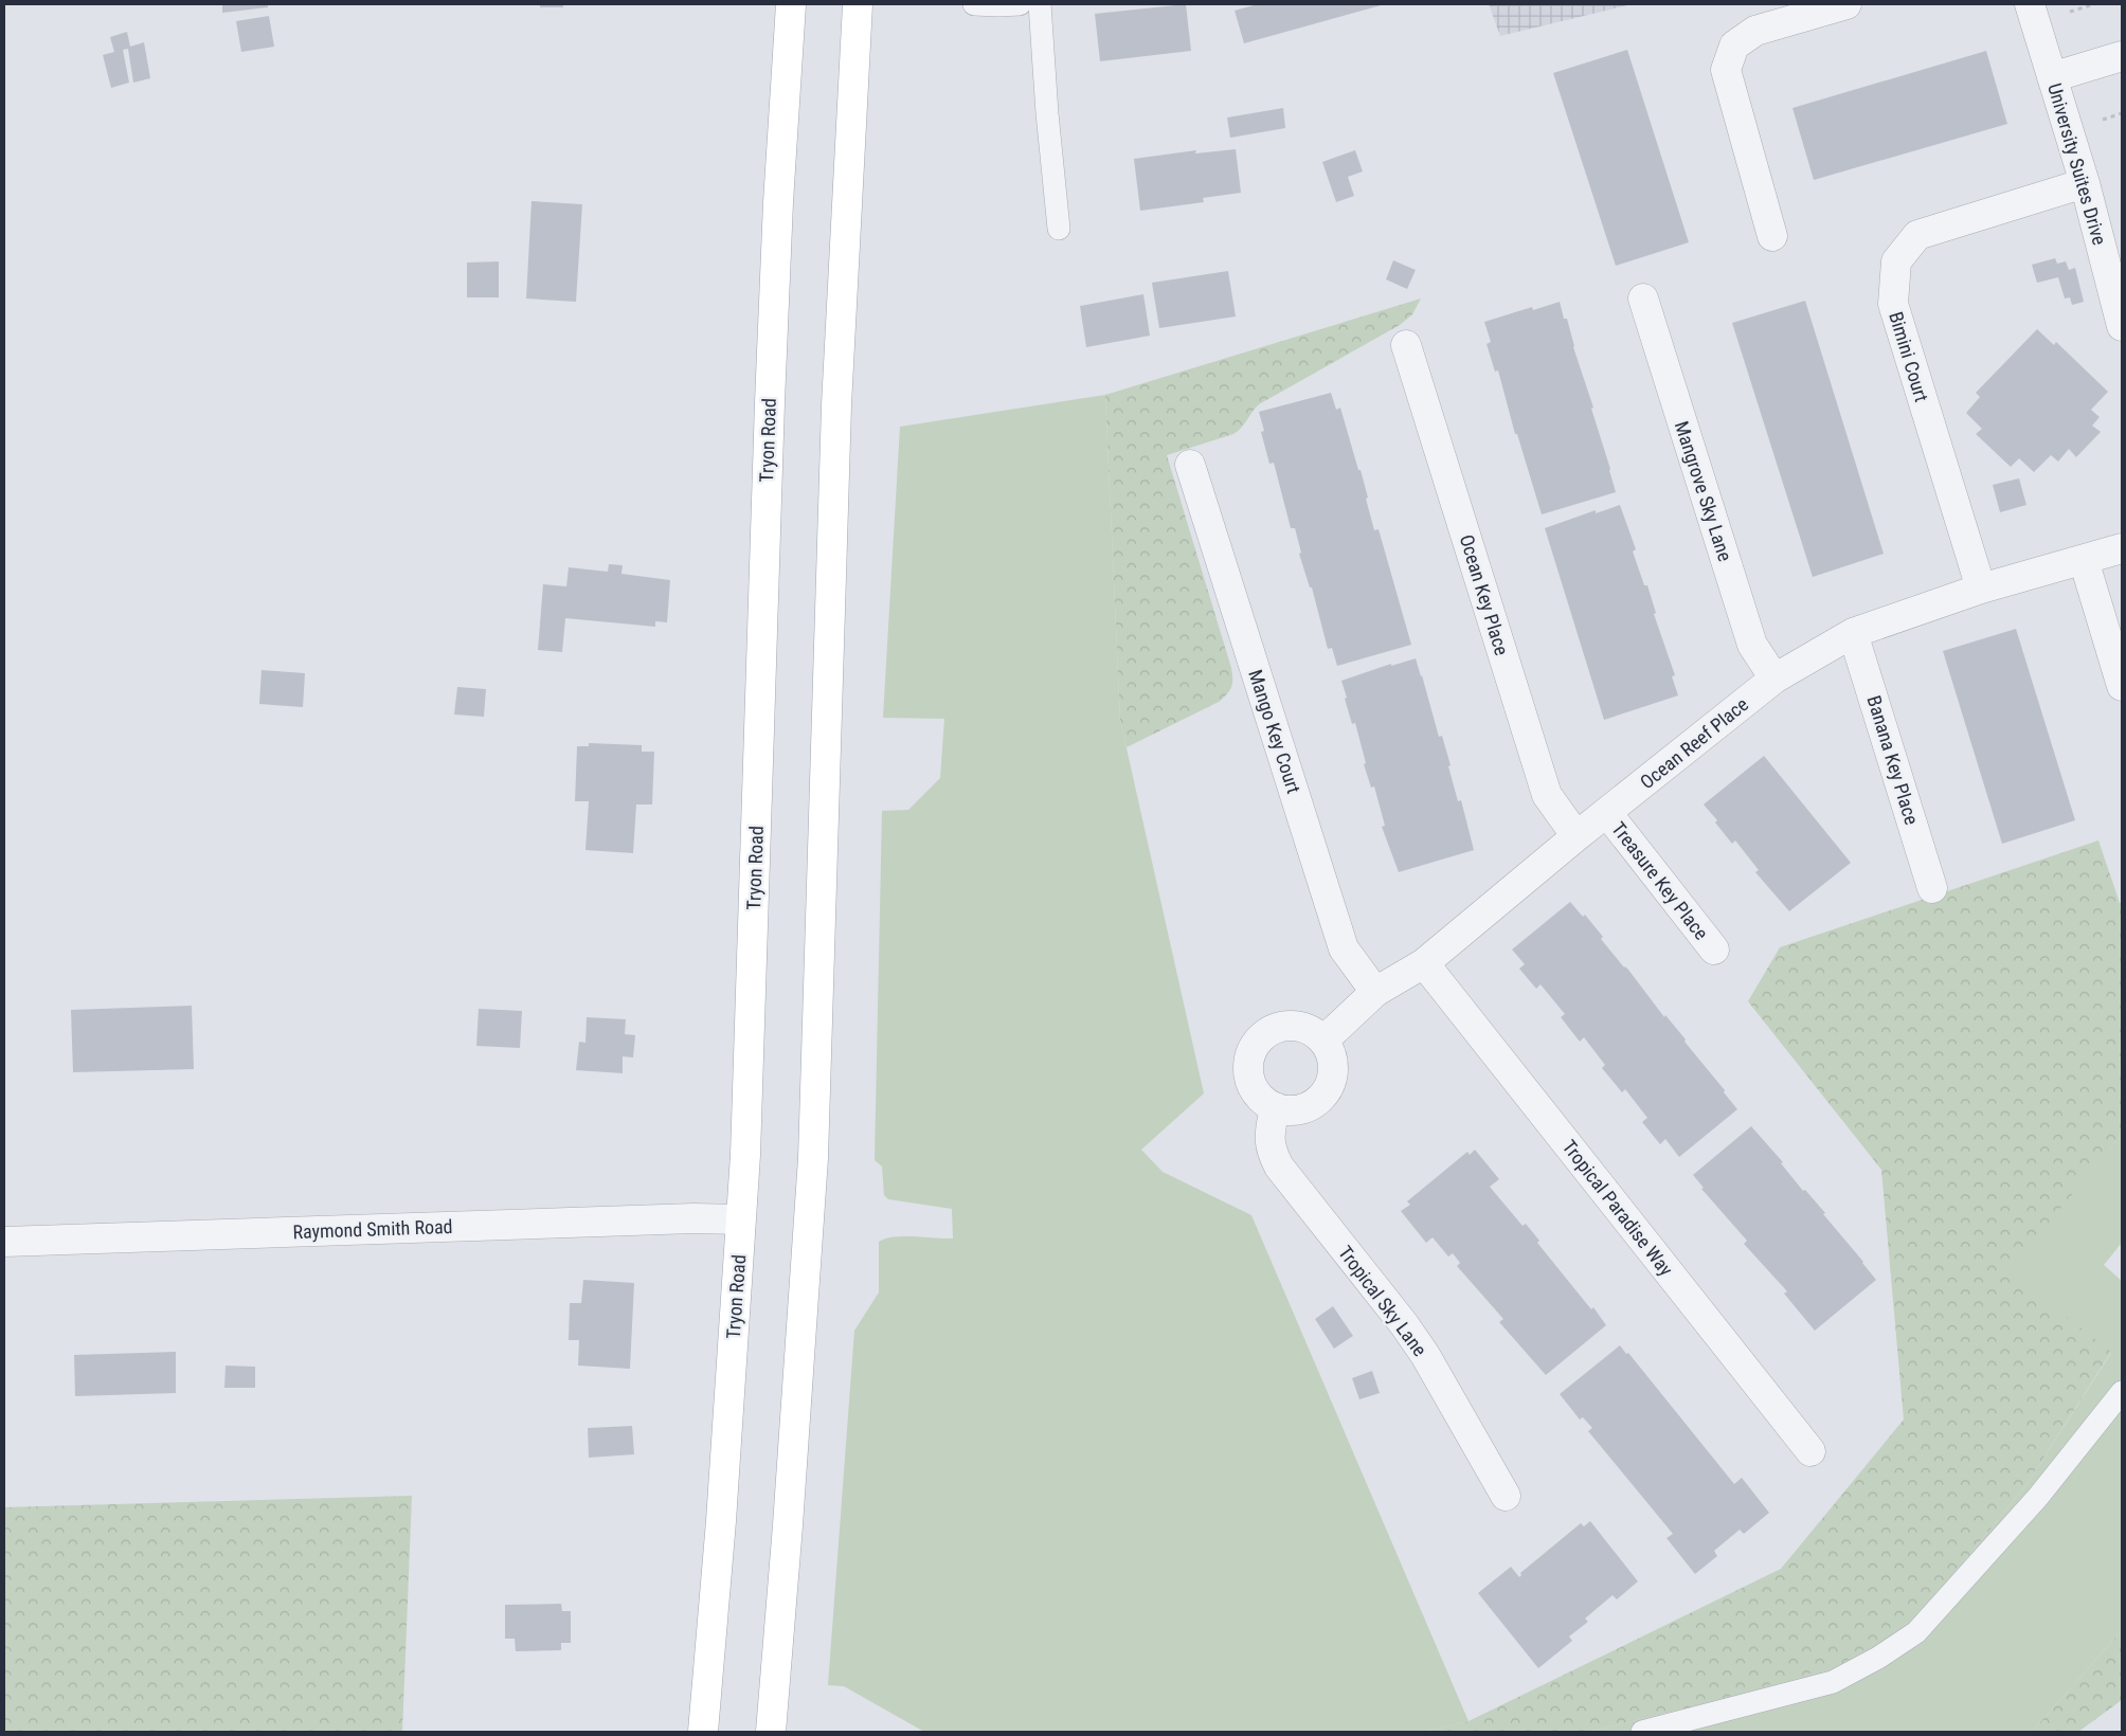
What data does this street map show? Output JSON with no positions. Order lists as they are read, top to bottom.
{
  "streets": {
    "main road": ["Tryon Road"],
    "street": [
      "University Suites Drive",
      "Bimini Court",
      "Mangrove Sky Lane",
      "Ocean Key Place",
      "Mango Key Court",
      "Ocean Reef Place",
      "Banana Key Place",
      "Treasure Key Place",
      "Tropical Paradise Way",
      "Raymond Smith Road",
      "Tropical Sky Lane"
    ]
  },
  "crossings": [
    ["University Suites Drive", "Bimini Court"],
    ["Bimini Court", "Ocean Reef Place"],
    ["Tryon Road", "Raymond Smith Road"],
    ["Mangrove Sky Lane", "Ocean Reef Place"],
    ["Ocean Key Place", "Ocean Reef Place"],
    ["Mango Key Court", "Ocean Reef Place"],
    ["Ocean Reef Place", "Banana Key Place"],
    ["Ocean Reef Place", "Treasure Key Place"],
    ["Ocean Reef Place", "Tropical Paradise Way"],
    ["Ocean Reef Place", "Tropical Sky Lane"]
  ]
}
